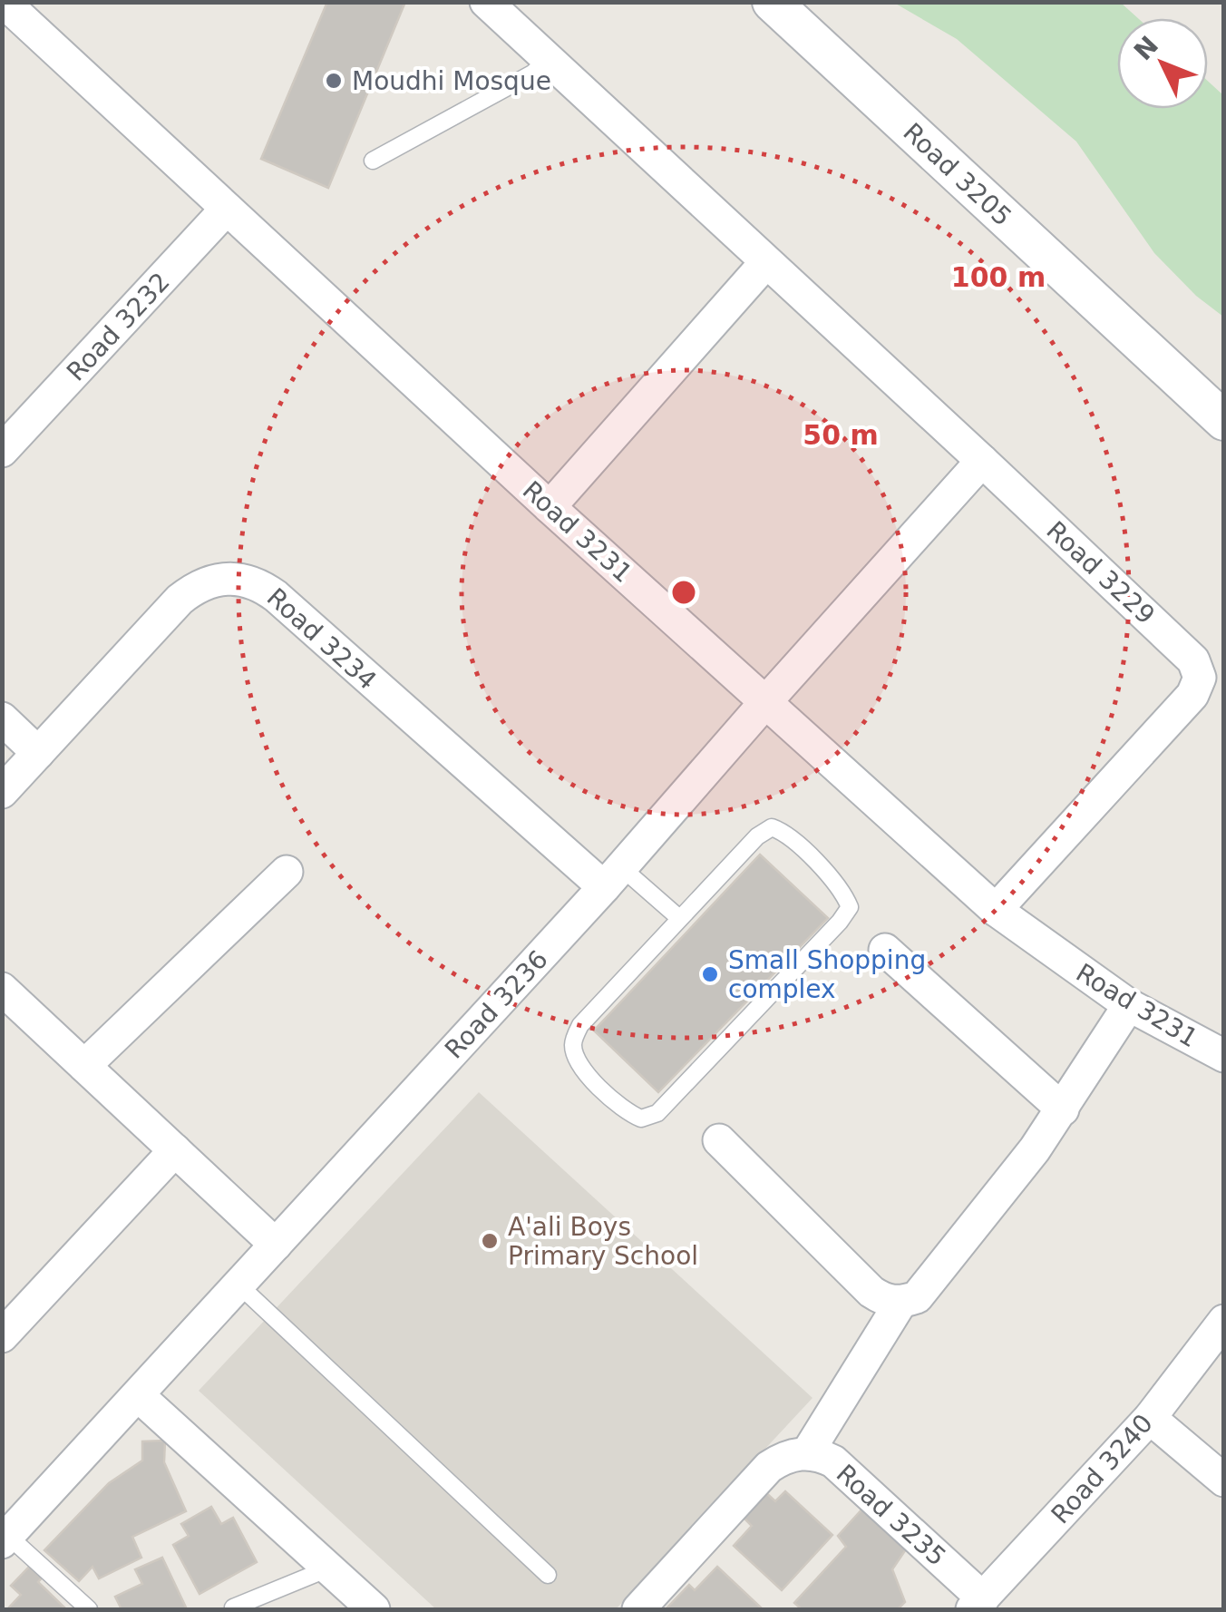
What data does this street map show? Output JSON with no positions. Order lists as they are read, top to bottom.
{
  "streets": {
    "street": [
      "Road 3205",
      "Road 3232",
      "Road 3231",
      "Road 3229",
      "Road 3234",
      "Road 3236",
      "Road 3240",
      "Road 3235"
    ]
  },
  "crossings": [
    ["Road 3232", "Road 3231"],
    ["Road 3231", "Road 3229"],
    ["Road 3231", "Road 3236"],
    ["Road 3229", "Road 3236"],
    ["Road 3234", "Road 3236"],
    ["Road 3240", "Road 3235"]
  ],
  "places": ["Moudhi Mosque", "Small Shopping complex", "A'ali Boys Primary School"],
  "north": "top left",
  "rings": ["100 m", "50 m"]
}
